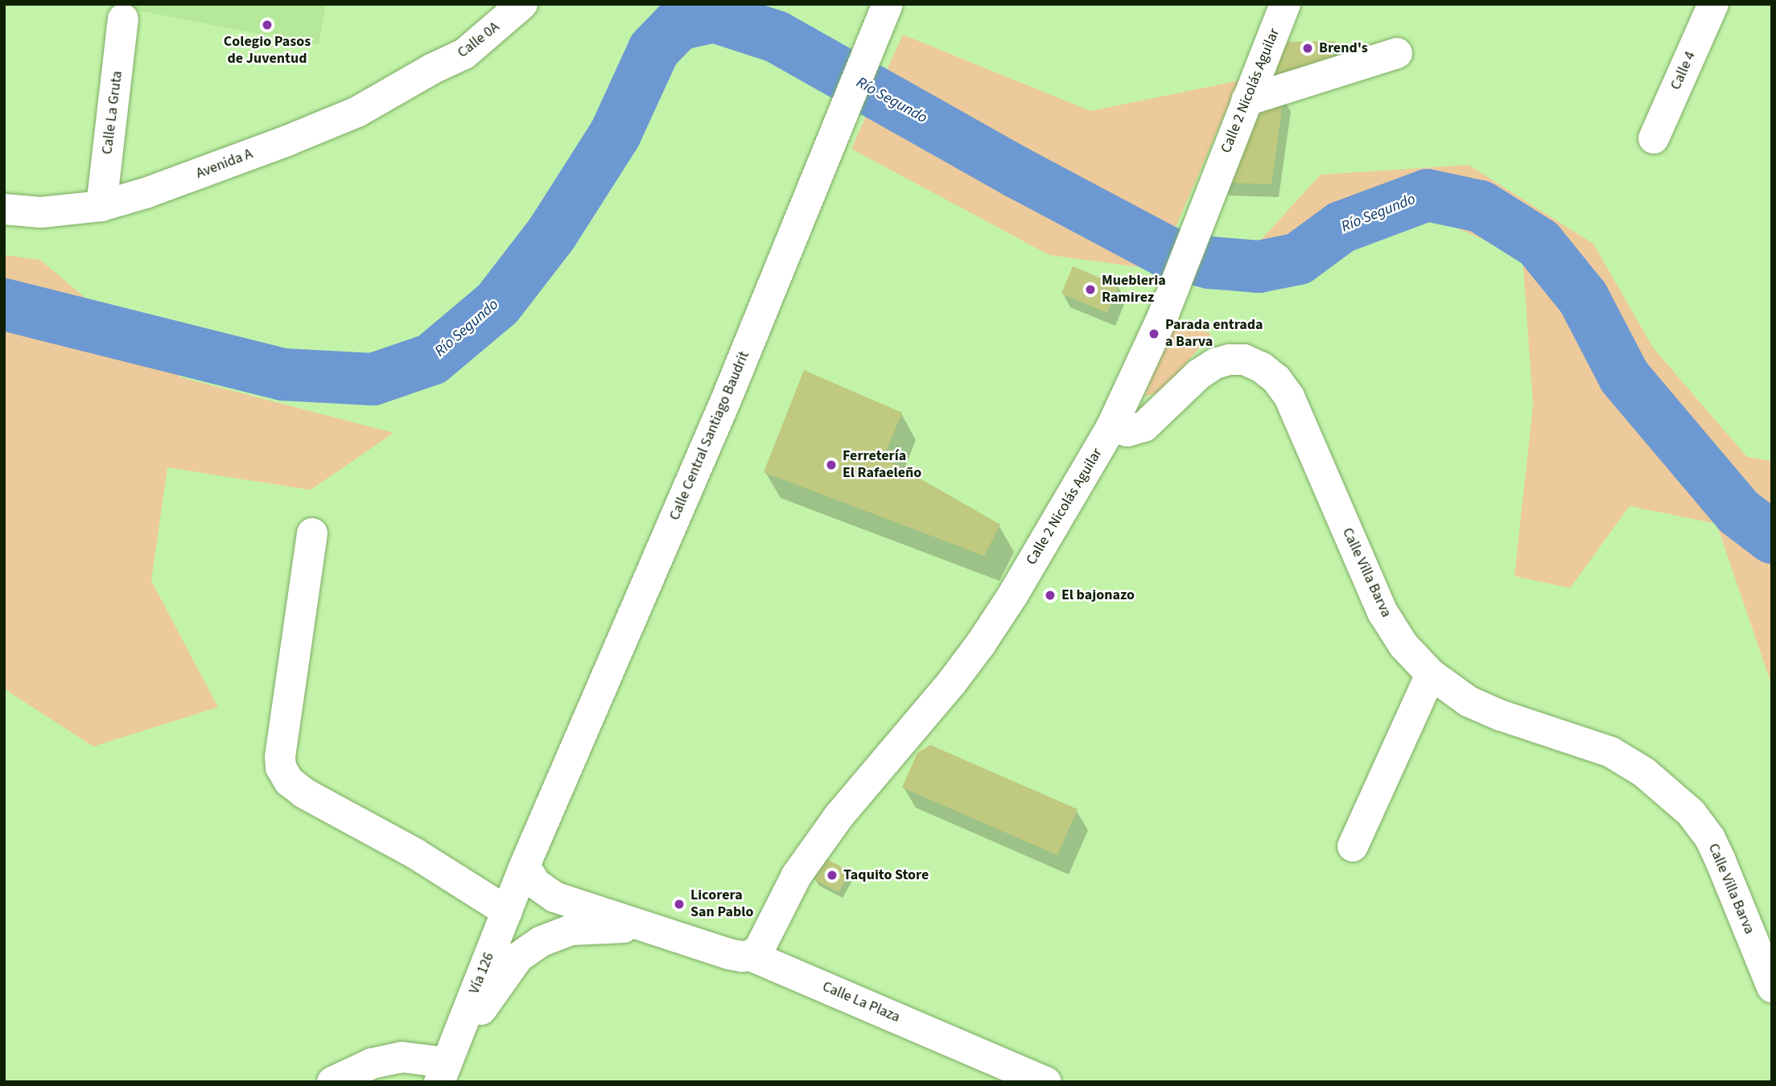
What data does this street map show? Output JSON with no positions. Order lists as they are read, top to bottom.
{
  "streets": {
    "main road": [
      "Calle 0A",
      "Calle 4",
      "Calle 2 Nicolás Aguilar",
      "Calle La Gruta",
      "Avenida A",
      "Calle Central Santiago Baudrit",
      "Calle Villa Barva",
      "Vía 126",
      "Calle La Plaza"
    ]
  },
  "crossings": [
    ["Calle 0A", "Avenida A"],
    ["Calle 2 Nicolás Aguilar", "Calle Villa Barva"],
    ["Calle 2 Nicolás Aguilar", "Calle La Plaza"],
    ["Calle La Gruta", "Avenida A"],
    ["Calle Central Santiago Baudrit", "Vía 126"]
  ],
  "water": ["Río Segundo"],
  "places": [
    "Colegio Pasos de Juventud",
    "Brend's",
    "Muebleria Ramirez",
    "Parada entrada a Barva",
    "Ferretería El Rafaeleño",
    "El bajonazo",
    "Taquito Store",
    "Licorera San Pablo"
  ]
}
